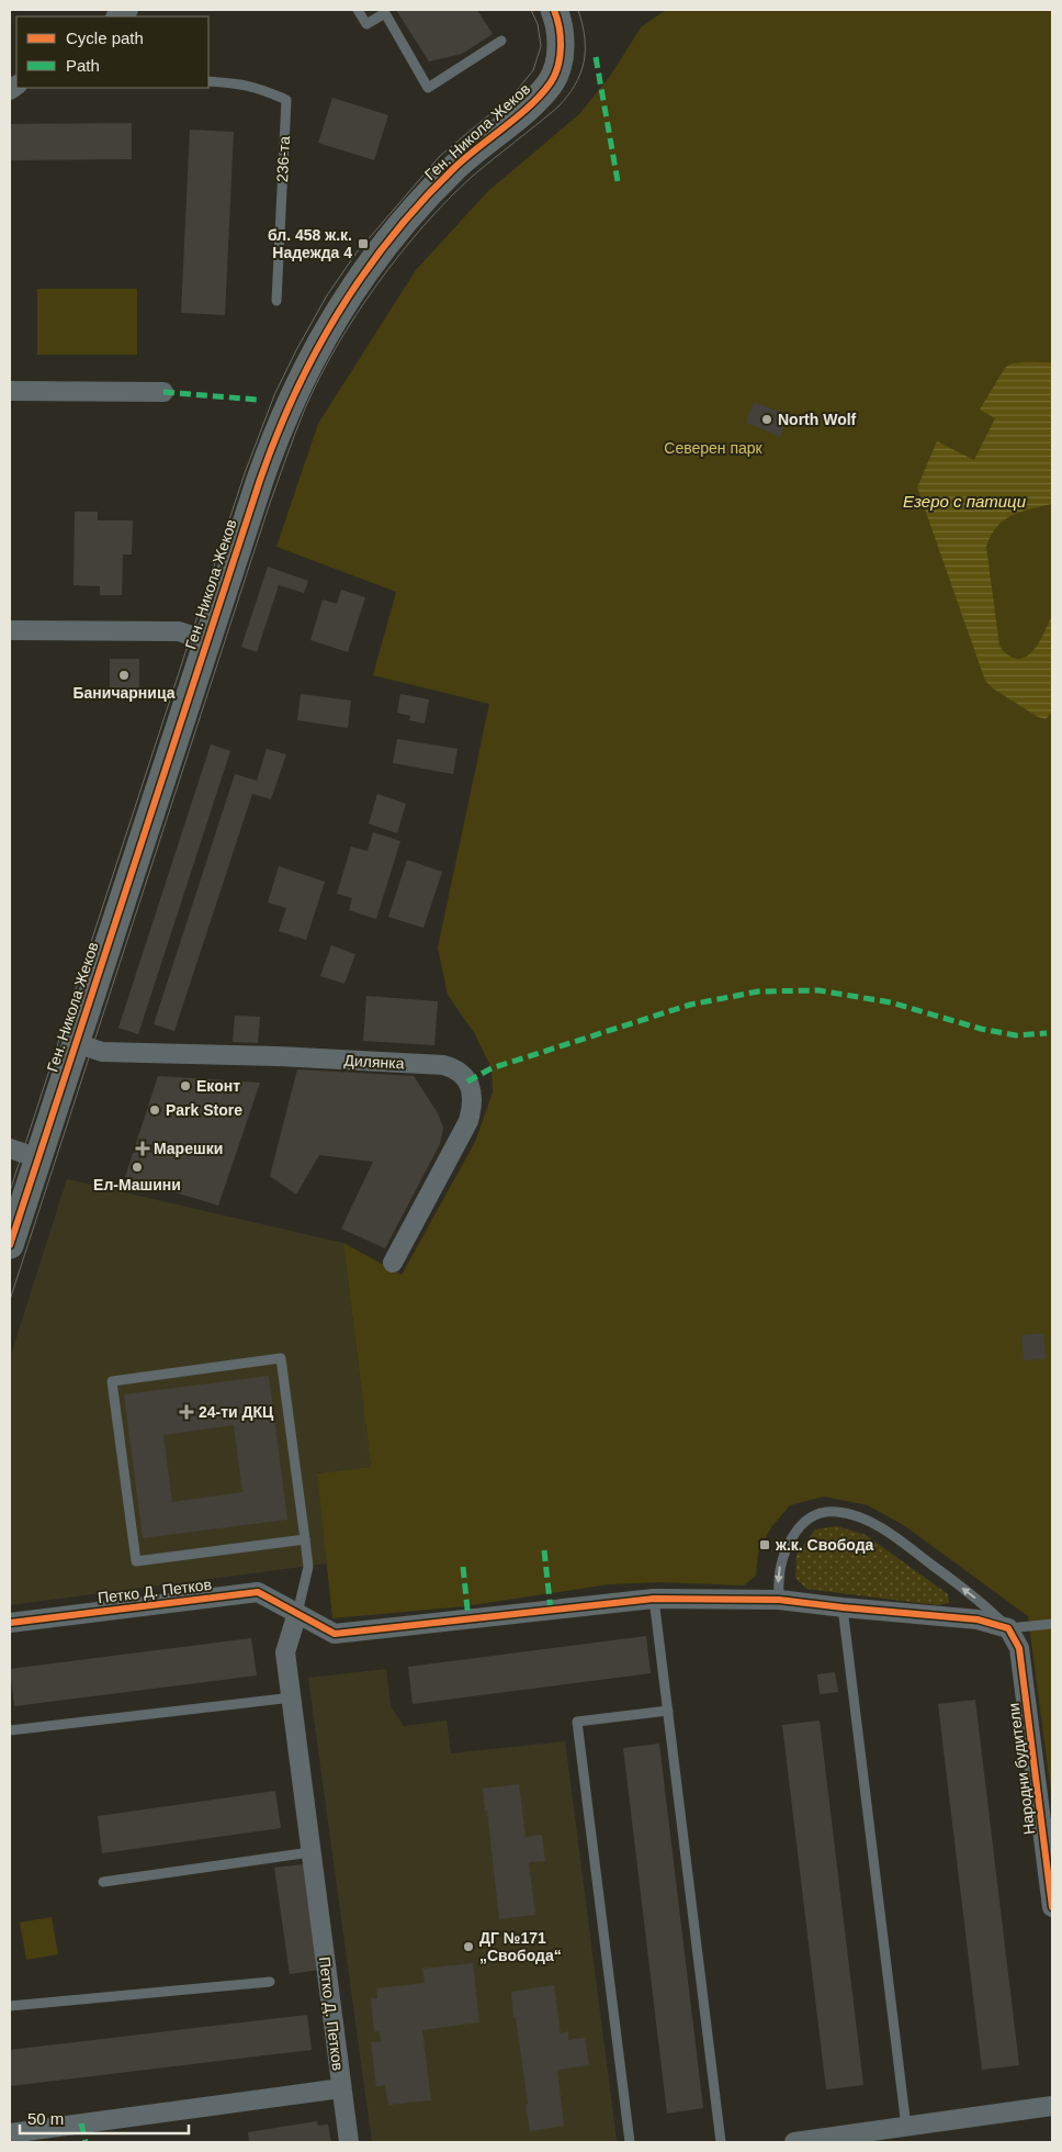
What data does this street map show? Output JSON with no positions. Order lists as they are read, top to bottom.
{
  "streets": {
    "street": [
      "Ген. Никола Жеков",
      "Дилянка",
      "Петко Д. Петков",
      "Народни будители"
    ],
    "lane": ["236-та"]
  },
  "crossings": [
    ["Ген. Никола Жеков", "Дилянка"]
  ],
  "water": ["Езеро с патици"],
  "parks": ["Северен парк"],
  "places": {
    "transit": ["бл. 458 ж.к. Надежда 4", "ж.к. Свобода"],
    "other": [
      "North Wolf",
      "Баничарница",
      "Еконт",
      "Park Store",
      "Ел-Машини",
      "ДГ №171 „Свобода“"
    ],
    "health": ["Марешки", "24-ти ДКЦ"]
  },
  "legend": ["Cycle path", "Path"],
  "scale_bar": "50 m"
}
